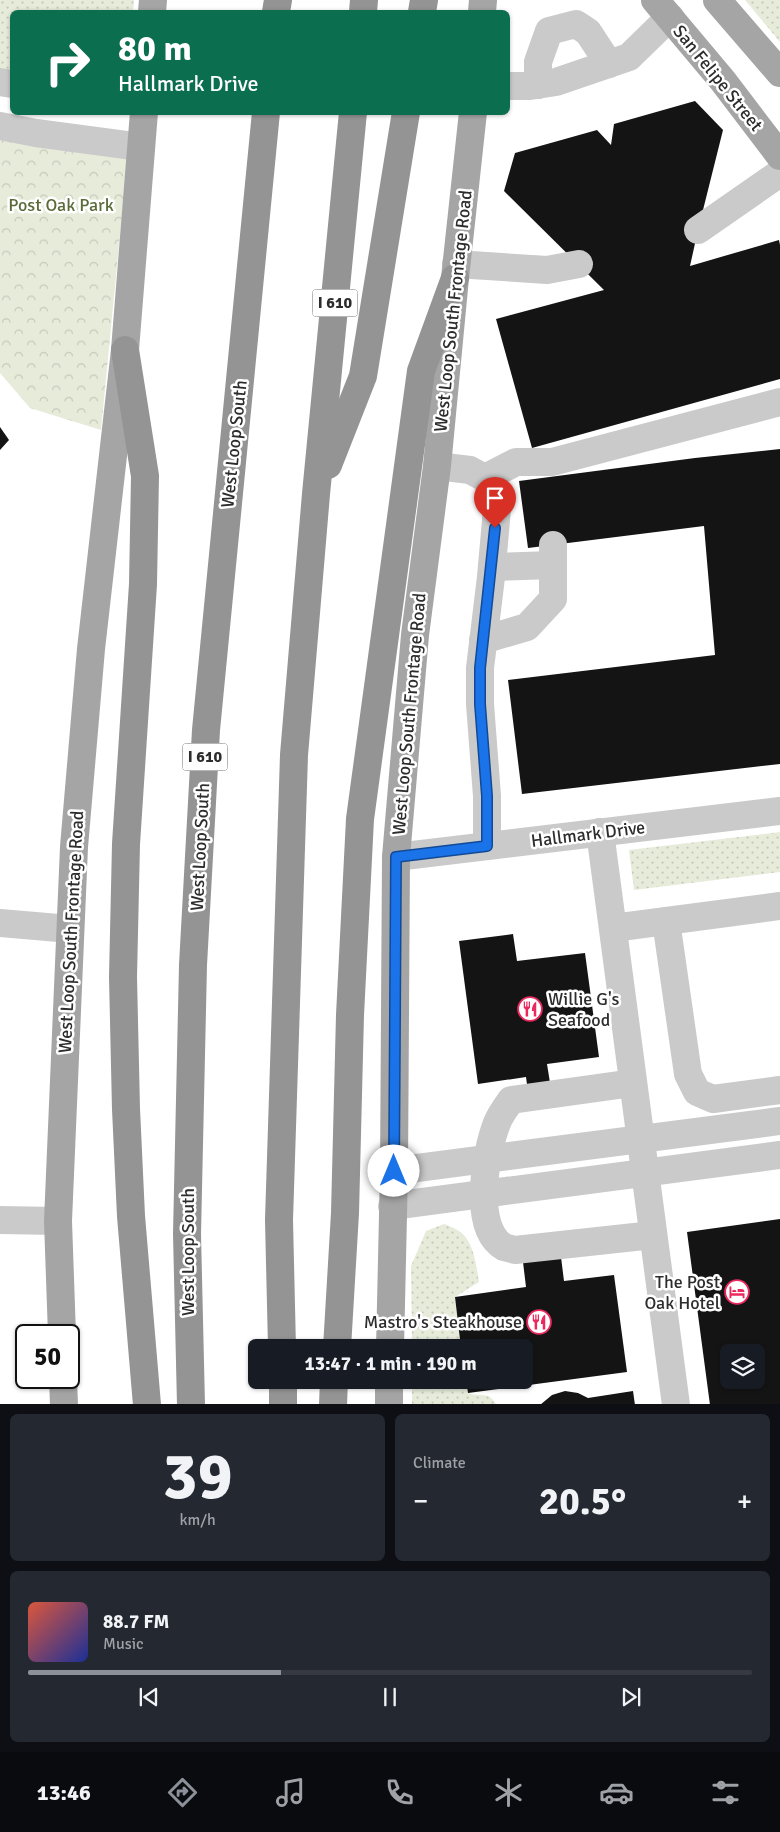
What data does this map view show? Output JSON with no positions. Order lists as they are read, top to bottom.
{
  "streets": {
    "highway": ["I 610", "West Loop South"],
    "main road": ["San Felipe Street", "West Loop South Frontage Road"],
    "street": ["Hallmark Drive"]
  },
  "crossings": [
    ["West Loop South Frontage Road", "Hallmark Drive"]
  ],
  "parks": ["Post Oak Park"],
  "places": {
    "restaurant": ["Willie G's Seafood", "Mastro's Steakhouse"],
    "hotel": ["The Post Oak Hotel"]
  },
  "page": {
    "turn": ["80 m", "Hallmark Drive"],
    "limit": "50",
    "trip": "13:47 · 1 min · 190 m",
    "tile": [
      ["39", "km/h"],
      "Climate"
    ],
    "heat": ["−", "20.5°", "+"],
    "song": ["88.7 FM", "Music"],
    "tabs": "13:46"
  }
}
